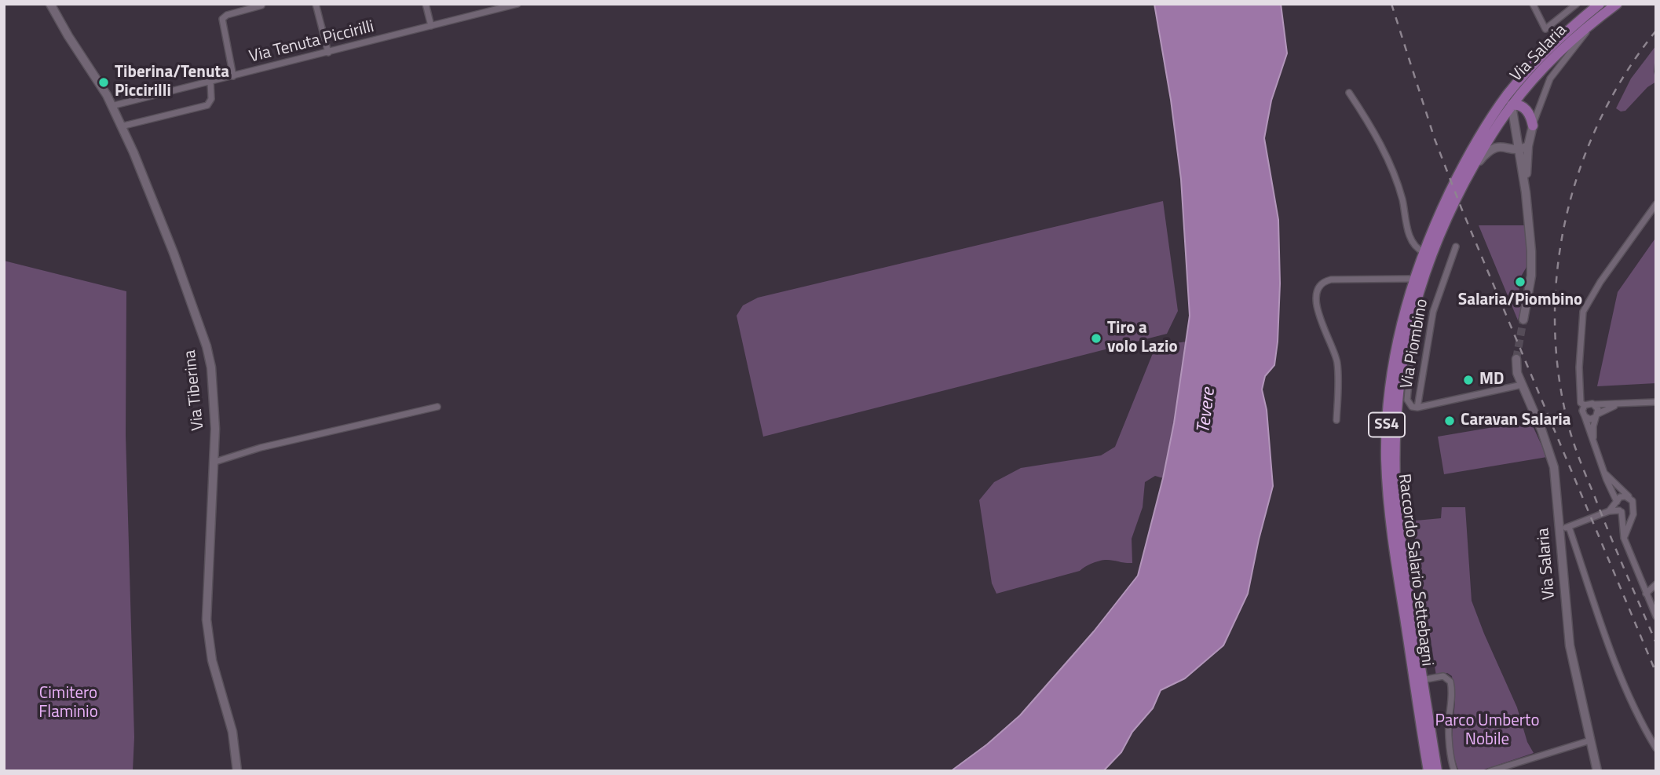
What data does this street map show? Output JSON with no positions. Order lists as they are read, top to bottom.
{
  "streets": {
    "main road": [
      "Via Salaria",
      "Via Tiberina",
      "SS4",
      "Raccordo Salario Settebagni"
    ],
    "street": ["Via Tenuta Piccirilli", "Via Piombino"]
  },
  "crossings": [
    ["Via Tenuta Piccirilli", "Via Tiberina"],
    ["Via Salaria", "Via Piombino"],
    ["Via Salaria", "Raccordo Salario Settebagni"]
  ],
  "water": ["Tevere"],
  "parks": ["Cimitero Flaminio", "Parco Umberto Nobile"],
  "places": [
    "Tiberina/Tenuta Piccirilli",
    "Salaria/Piombino",
    "Tiro a volo Lazio",
    "MD",
    "Caravan Salaria"
  ]
}
